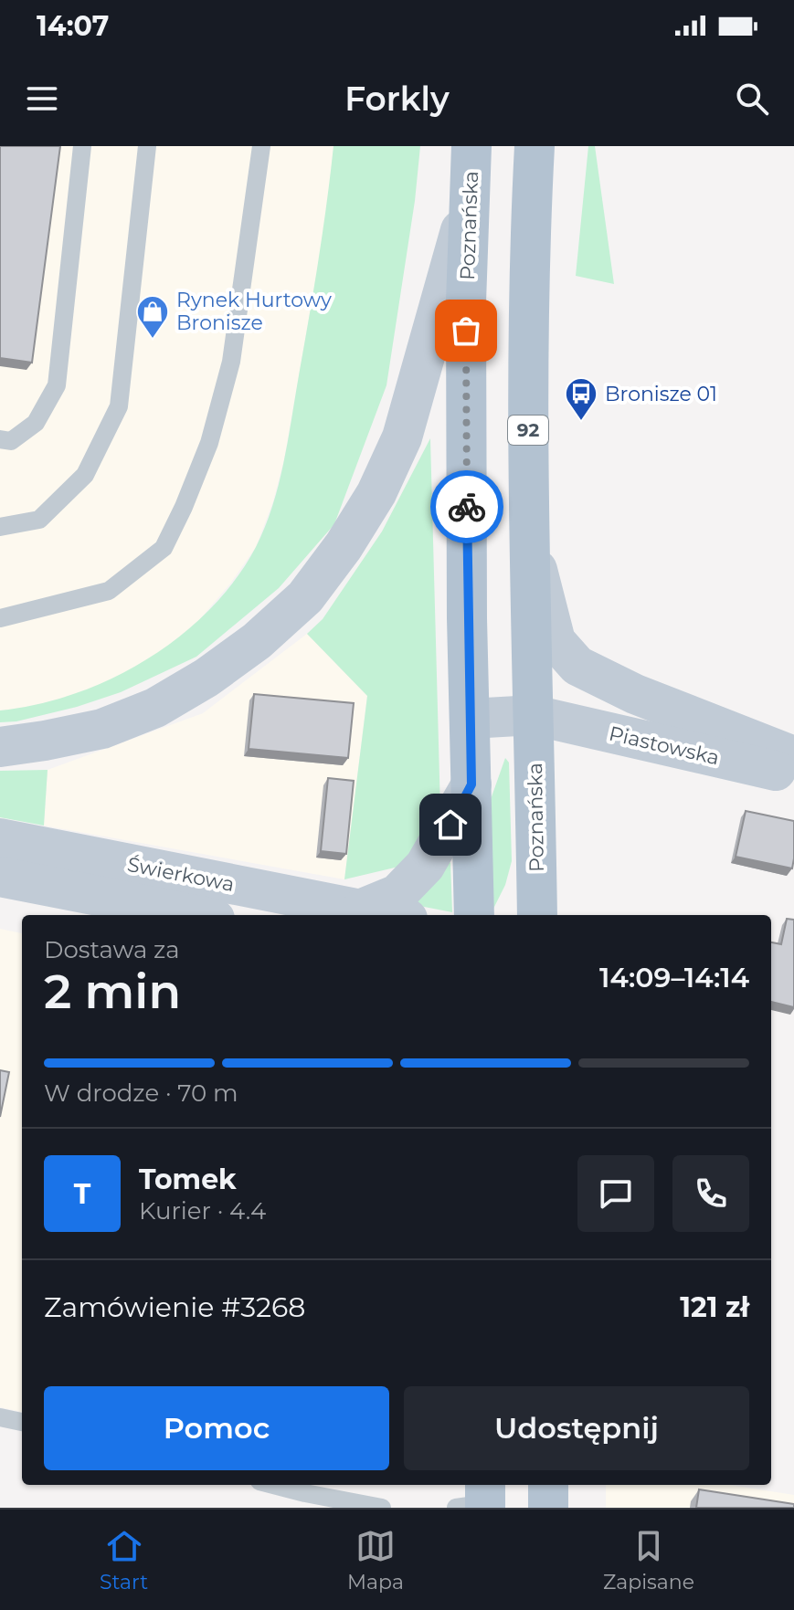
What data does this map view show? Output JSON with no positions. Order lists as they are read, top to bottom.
{
  "streets": {
    "main road": ["Poznańska", "92"],
    "street": ["Piastowska", "Świerkowa"]
  },
  "crossings": [
    ["Poznańska", "Piastowska"]
  ],
  "places": {
    "shop": ["Rynek Hurtowy Bronisze"],
    "bus stop": ["Bronisze 01"]
  },
  "page": {
    "status": "14:07",
    "header": "Forkly",
    "heading": ["2 min", "Dostawa za", "14:09–14:14"],
    "panel": [
      "Tomek",
      "Kurier · 4.4",
      "Zamówienie #3268",
      "121 zł"
    ],
    "bar": "W drodze · 70 m",
    "round": "T",
    "buttons": ["Pomoc", "Udostępnij"],
    "tabs": ["Start", "Mapa", "Zapisane"]
  }
}
